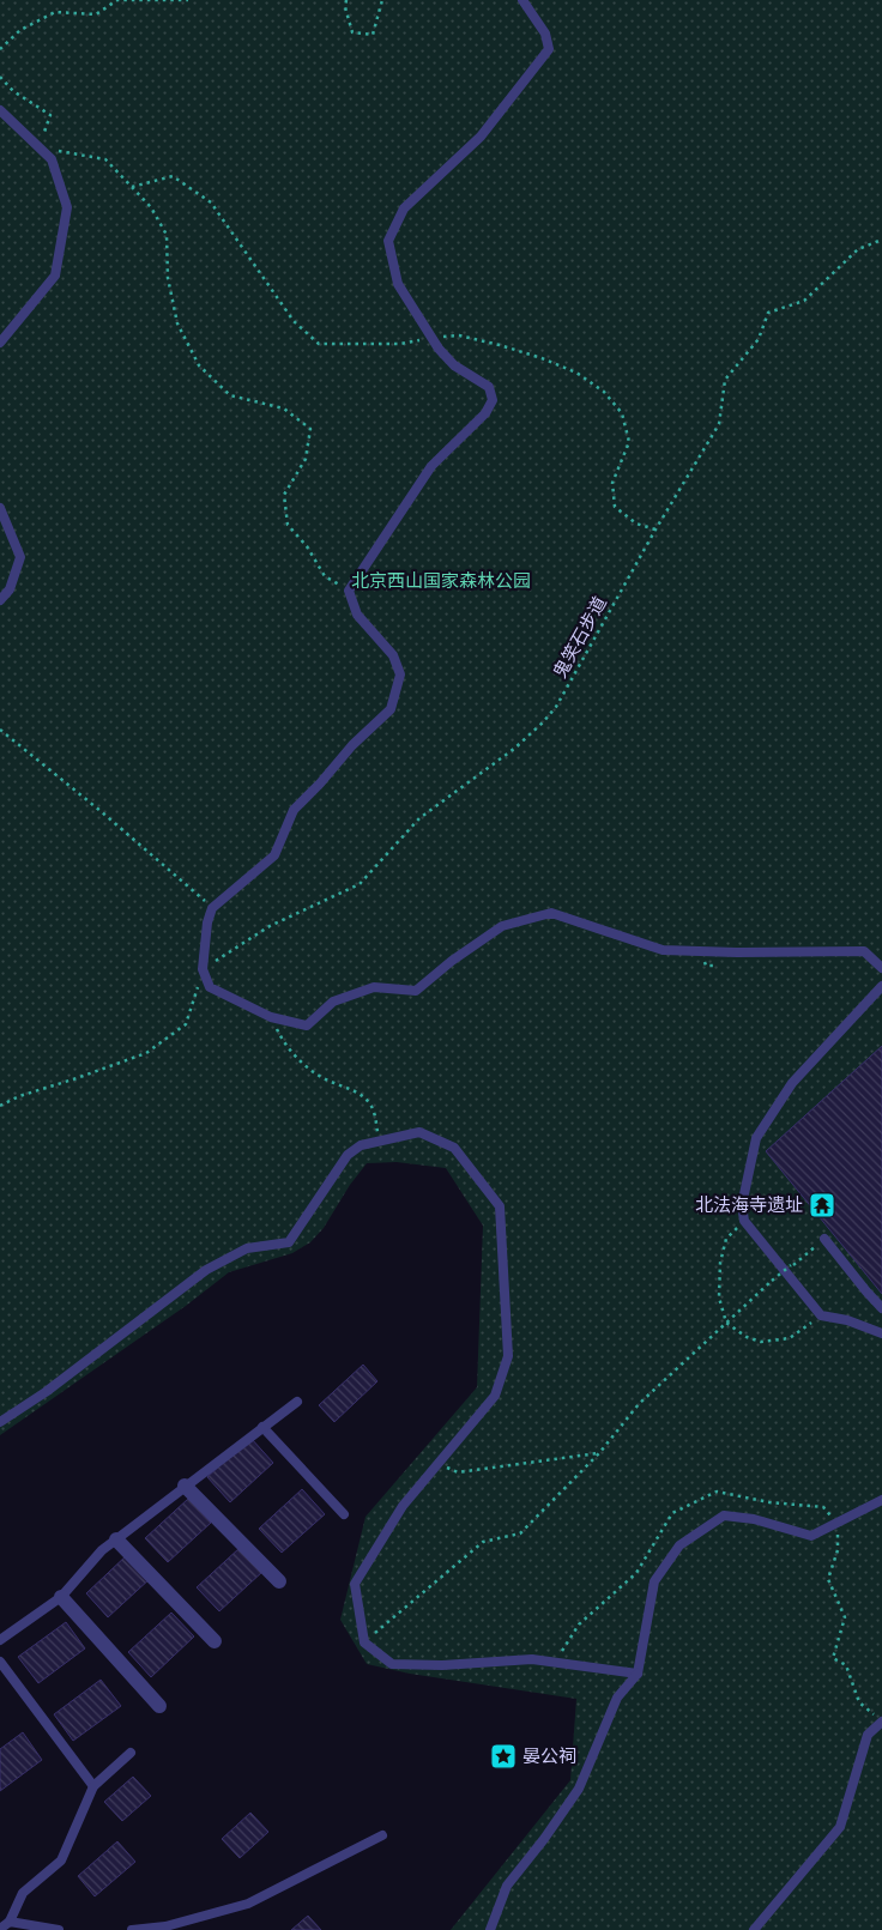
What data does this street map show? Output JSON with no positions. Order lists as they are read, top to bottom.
{
  "streets": {
    "path": ["鬼笑石步道"]
  },
  "parks": ["北京西山国家森林公园"],
  "places": {
    "temple": ["北法海寺遗址"],
    "place": ["晏公祠"]
  }
}
